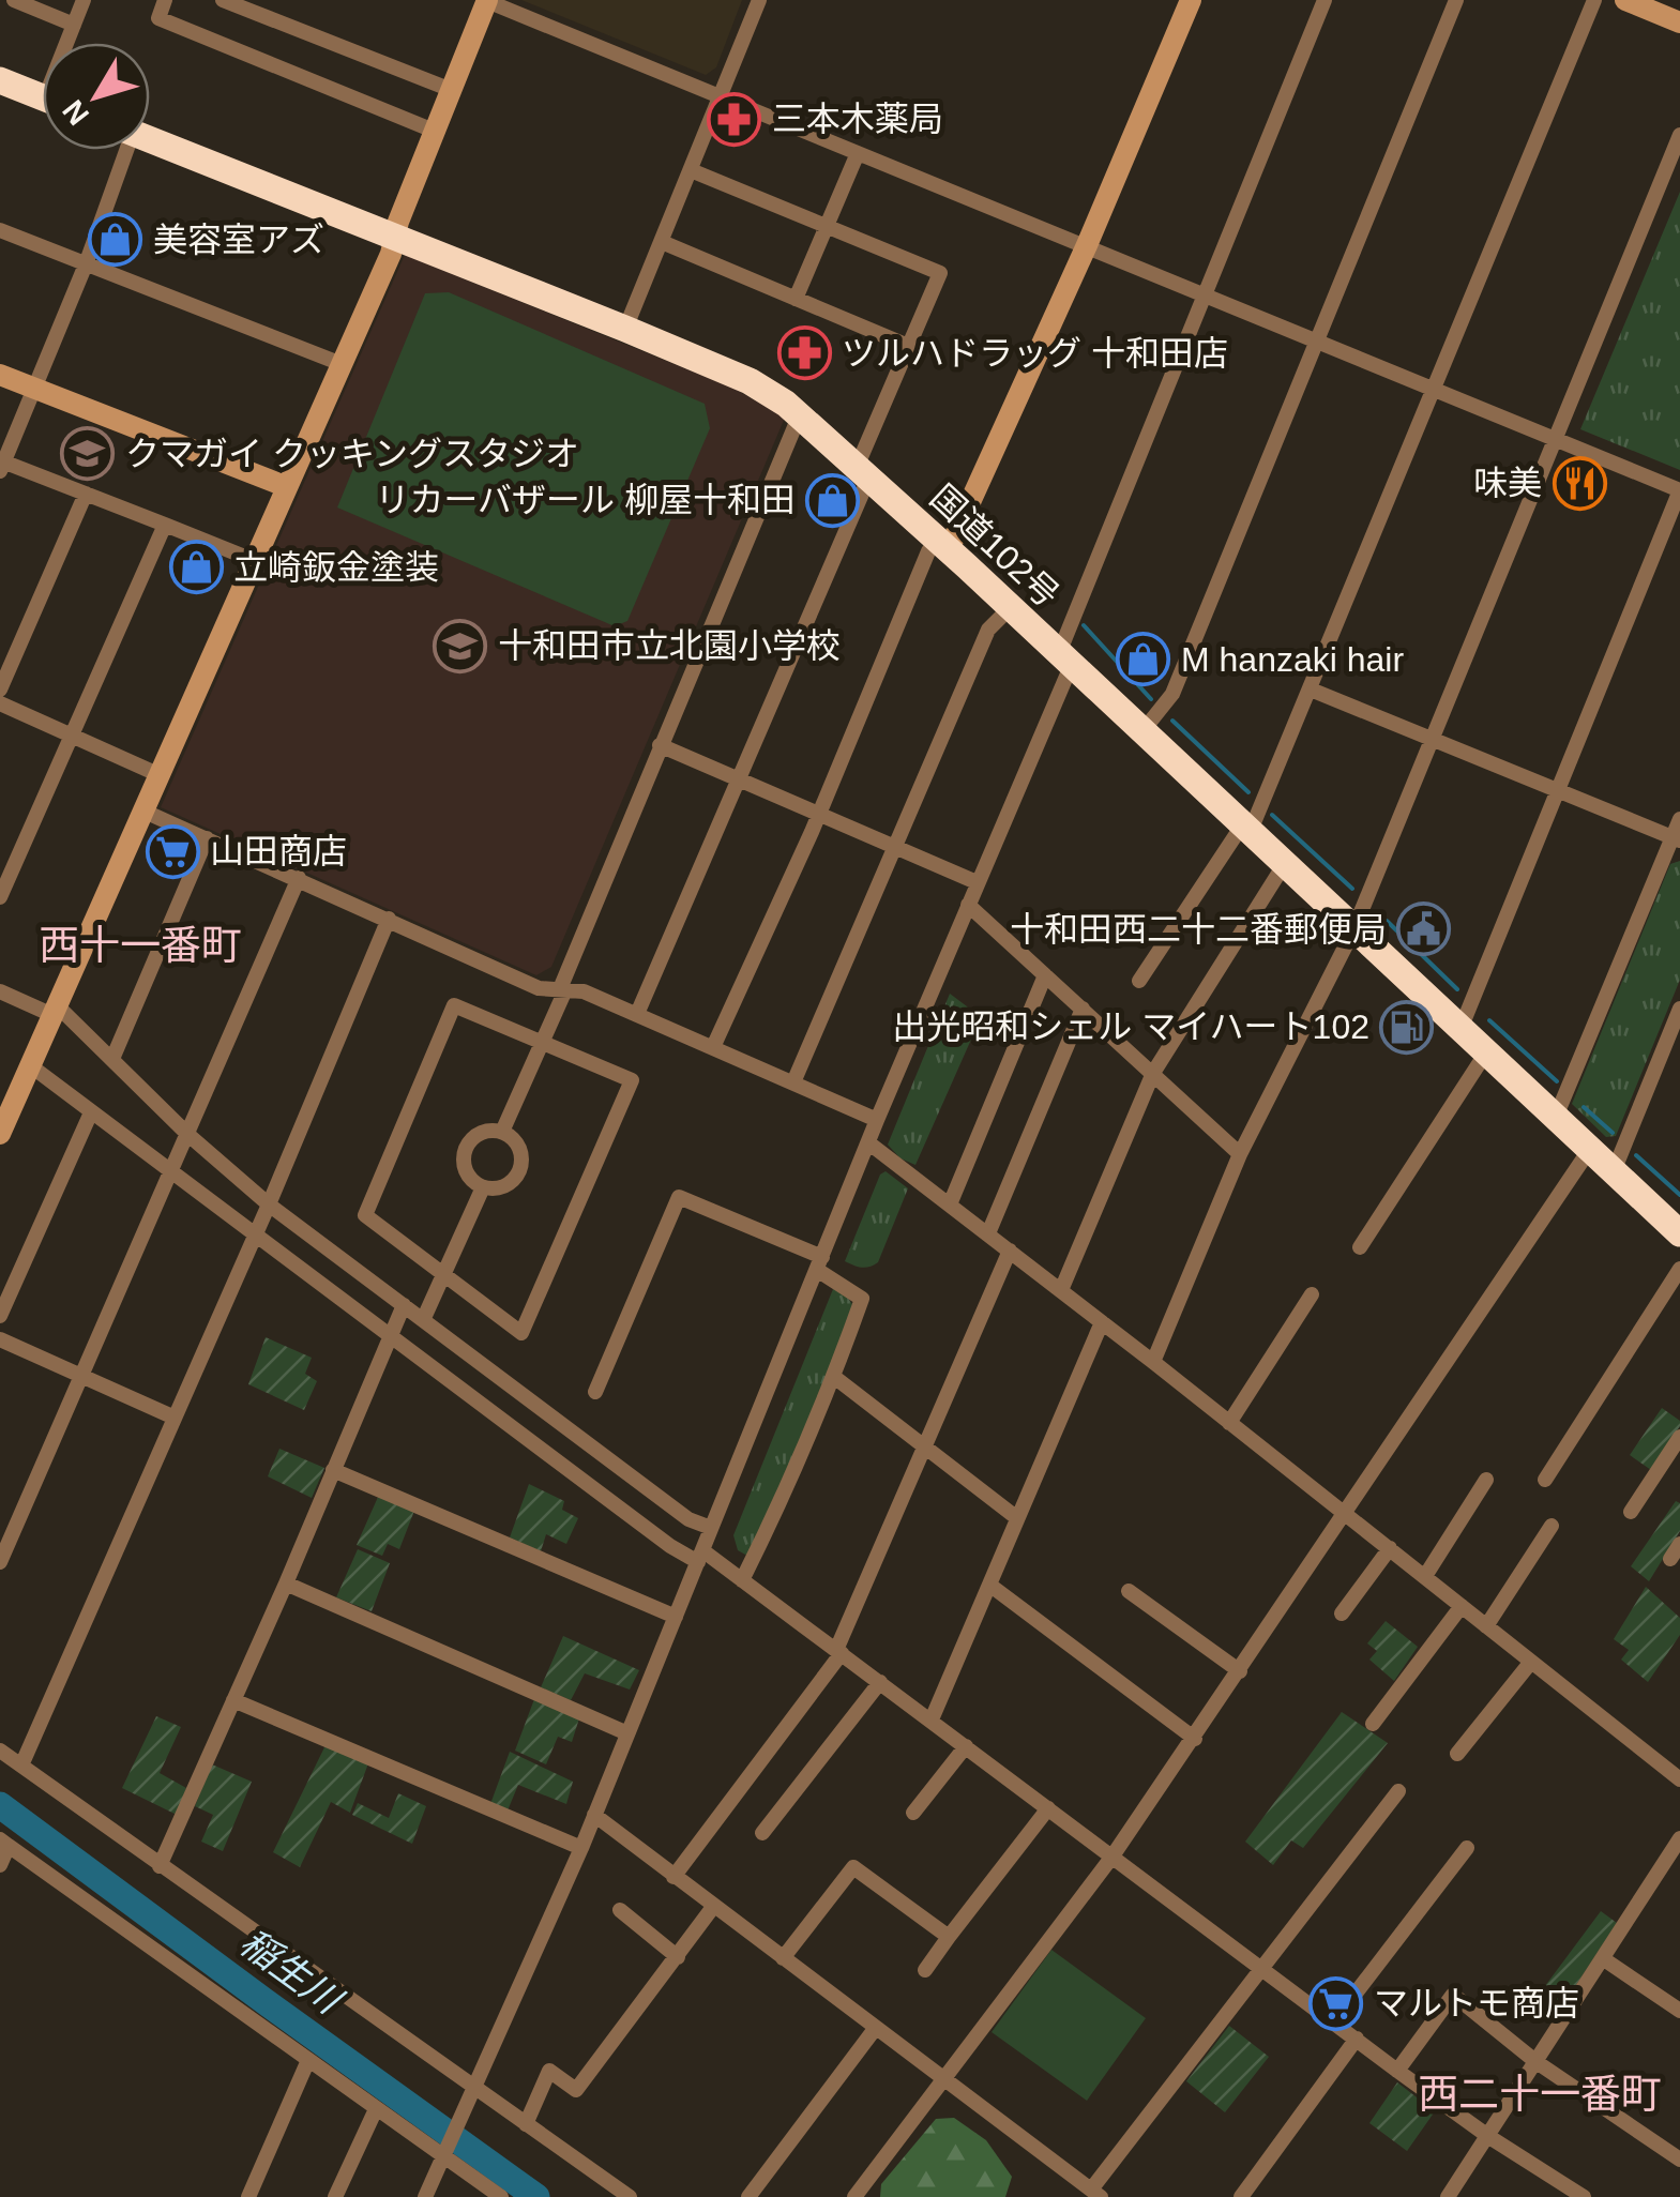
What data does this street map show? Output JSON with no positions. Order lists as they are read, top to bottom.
{
  "streets": {
    "highway": ["国道102号"]
  },
  "districts": ["西十一番町", "西二十一番町"],
  "water": ["稲生川"],
  "places": {
    "pharmacy": ["三本木薬局", "ツルハドラッグ 十和田店"],
    "shop": [
      "美容室アズ",
      "リカーバザール 柳屋十和田",
      "立崎鈑金塗装",
      "M hanzaki hair"
    ],
    "school or university": ["クマガイ クッキングスタジオ", "十和田市立北園小学校"],
    "restaurant": ["味美"],
    "supermarket": ["山田商店", "マルトモ商店"],
    "public building": ["十和田西二十二番郵便局"],
    "fuel station": ["出光昭和シェル マイハート102"]
  },
  "north": "bottom left"
}
